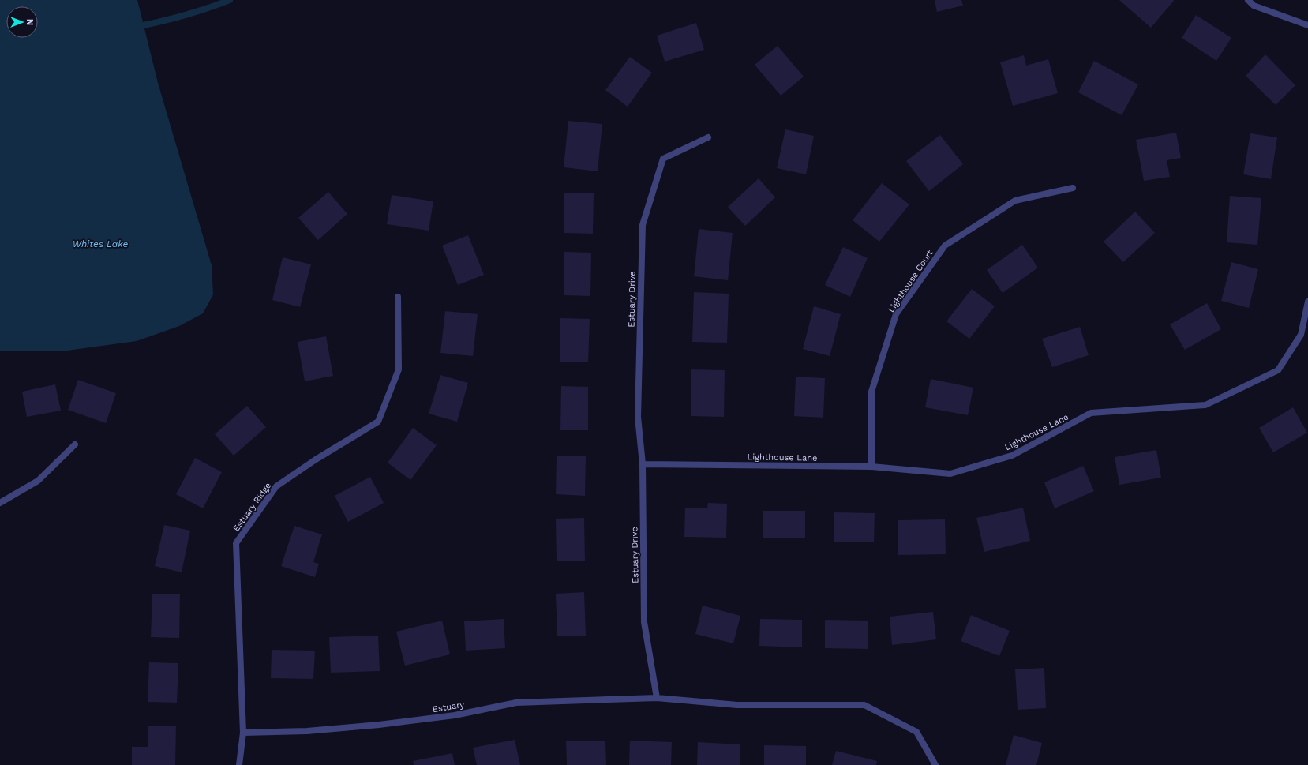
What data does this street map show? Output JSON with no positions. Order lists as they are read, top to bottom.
{
  "streets": {
    "street": [
      "Lighthouse Court",
      "Estuary Drive",
      "Lighthouse Lane",
      "Estuary Ridge",
      "Estuary"
    ]
  },
  "crossings": [
    ["Lighthouse Court", "Lighthouse Lane"],
    ["Estuary Drive", "Lighthouse Lane"],
    ["Estuary Drive", "Estuary"],
    ["Estuary Ridge", "Estuary"]
  ],
  "water": ["Whites Lake"],
  "north": "right"
}
